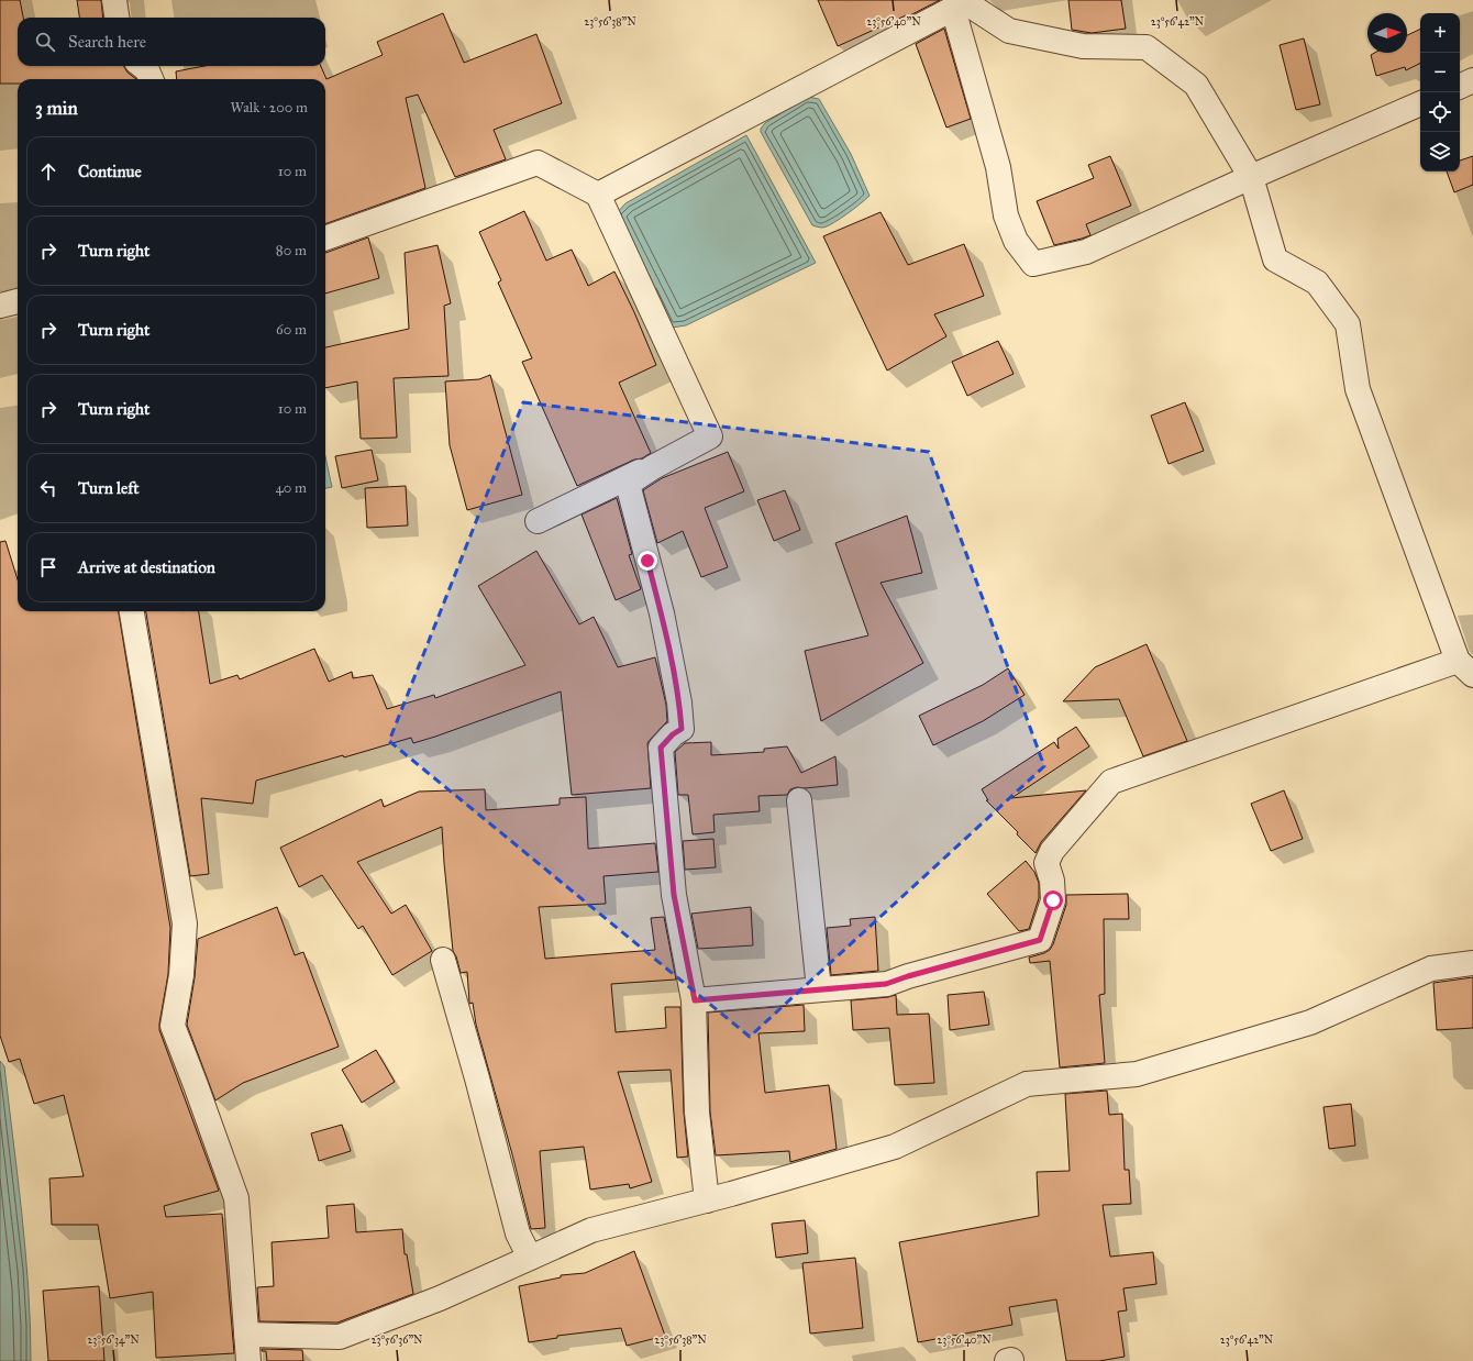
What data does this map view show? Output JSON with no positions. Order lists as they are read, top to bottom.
{
  "north": "right",
  "page": {
    "map_buttons": ["+", "−"],
    "search": "Search here",
    "heading": ["3 min", "Walk · 200 m"],
    "list": [
      ["Continue", "10 m"],
      ["Turn right", "80 m"],
      ["Turn right", "60 m"],
      ["Turn right", "10 m"],
      ["Turn left", "40 m"],
      "Arrive at destination"
    ]
  },
  "coordinates": [
    "23°56'38\"N",
    "23°56'40\"N",
    "23°56'42\"N",
    "23°56'34\"N",
    "23°56'36\"N"
  ]
}
